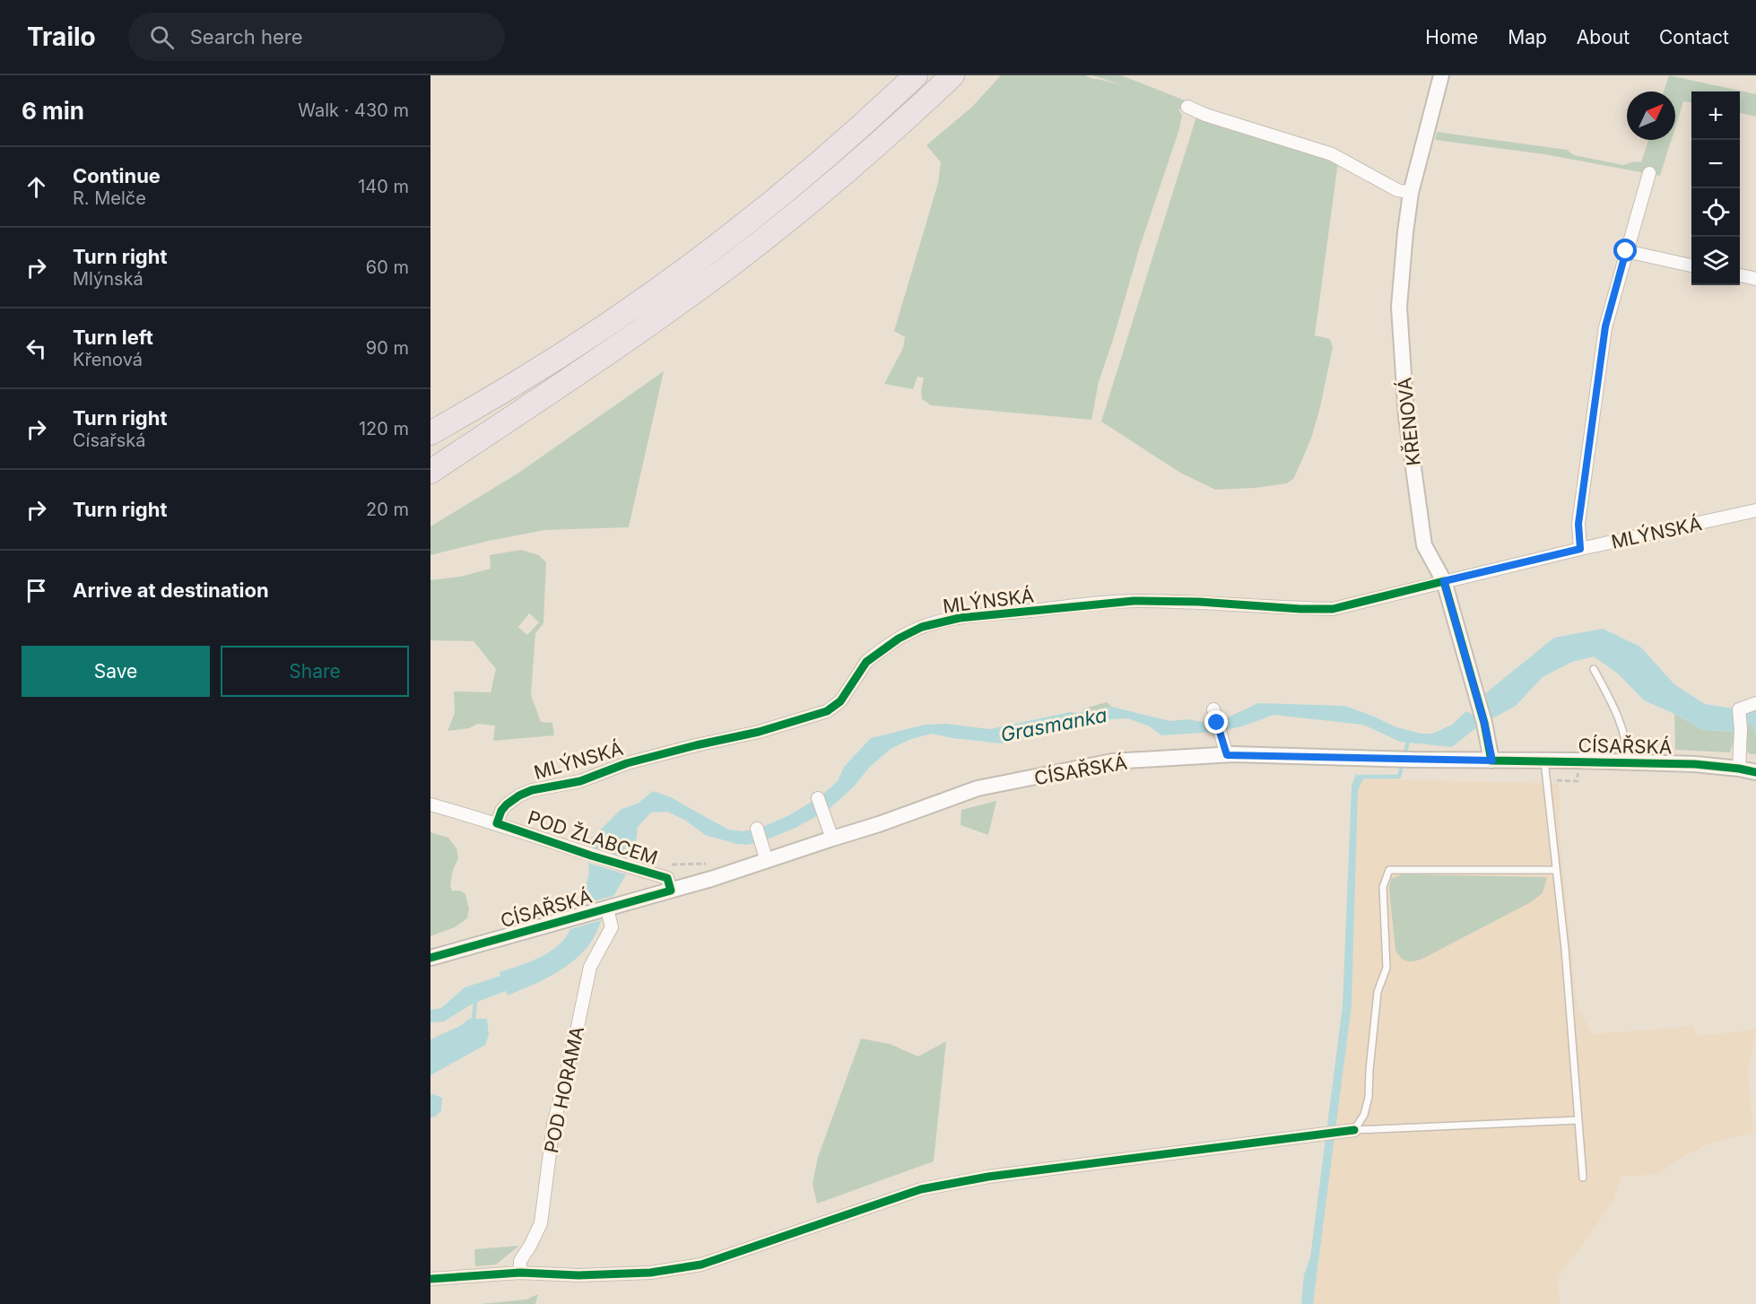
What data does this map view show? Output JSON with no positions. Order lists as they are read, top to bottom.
{
  "streets": {
    "street": [
      "KŘENOVÁ",
      "MLÝNSKÁ",
      "CÍSAŘSKÁ",
      "POD ŽLABCEM",
      "POD HORAMA"
    ]
  },
  "crossings": [
    ["KŘENOVÁ", "MLÝNSKÁ"],
    ["KŘENOVÁ", "CÍSAŘSKÁ"],
    ["MLÝNSKÁ", "POD ŽLABCEM"],
    ["CÍSAŘSKÁ", "POD ŽLABCEM"],
    ["CÍSAŘSKÁ", "POD HORAMA"]
  ],
  "water": ["Grasmanka"],
  "north": "top right",
  "page": {
    "header": "Trailo",
    "search": "Search here",
    "nav": [
      "Home",
      "Map",
      "About",
      "Contact"
    ],
    "heading": ["6 min", "Walk · 430 m"],
    "map_buttons": ["+", "−"],
    "list": [
      ["Continue", "R. Melče", "140 m"],
      ["Turn right", "Mlýnská", "60 m"],
      ["Turn left", "Křenová", "90 m"],
      ["Turn right", "Císařská", "120 m"],
      ["Turn right", "20 m"],
      "Arrive at destination"
    ],
    "buttons": ["Save", "Share"]
  }
}
